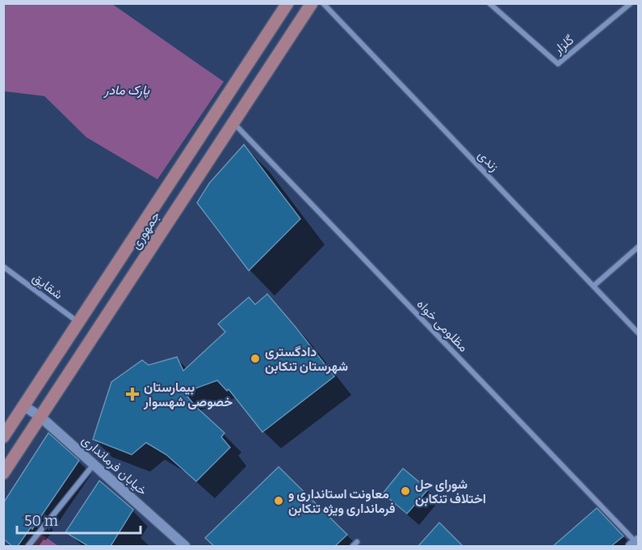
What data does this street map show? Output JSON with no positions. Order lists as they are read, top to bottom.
{
  "streets": {
    "main road": ["جمهوری", "خیابان فرمانداری"],
    "street": [
      "گلزار",
      "زندی",
      "شقایق",
      "مظلومی خواه"
    ]
  },
  "crossings": [
    ["جمهوری", "شقایق"],
    ["جمهوری", "مظلومی خواه"],
    ["جمهوری", "خیابان فرمانداری"]
  ],
  "parks": ["پارک مادر"],
  "places": {
    "other": ["دادگستری شهرستان تنکابن", "شورای حل اختلاف تنکابن", "معاونت استانداری و فرمانداری ویژه تنکابن"],
    "health": ["بیمارستان خصوصی شهسوار"]
  },
  "scale_bar": "50 m"
}
